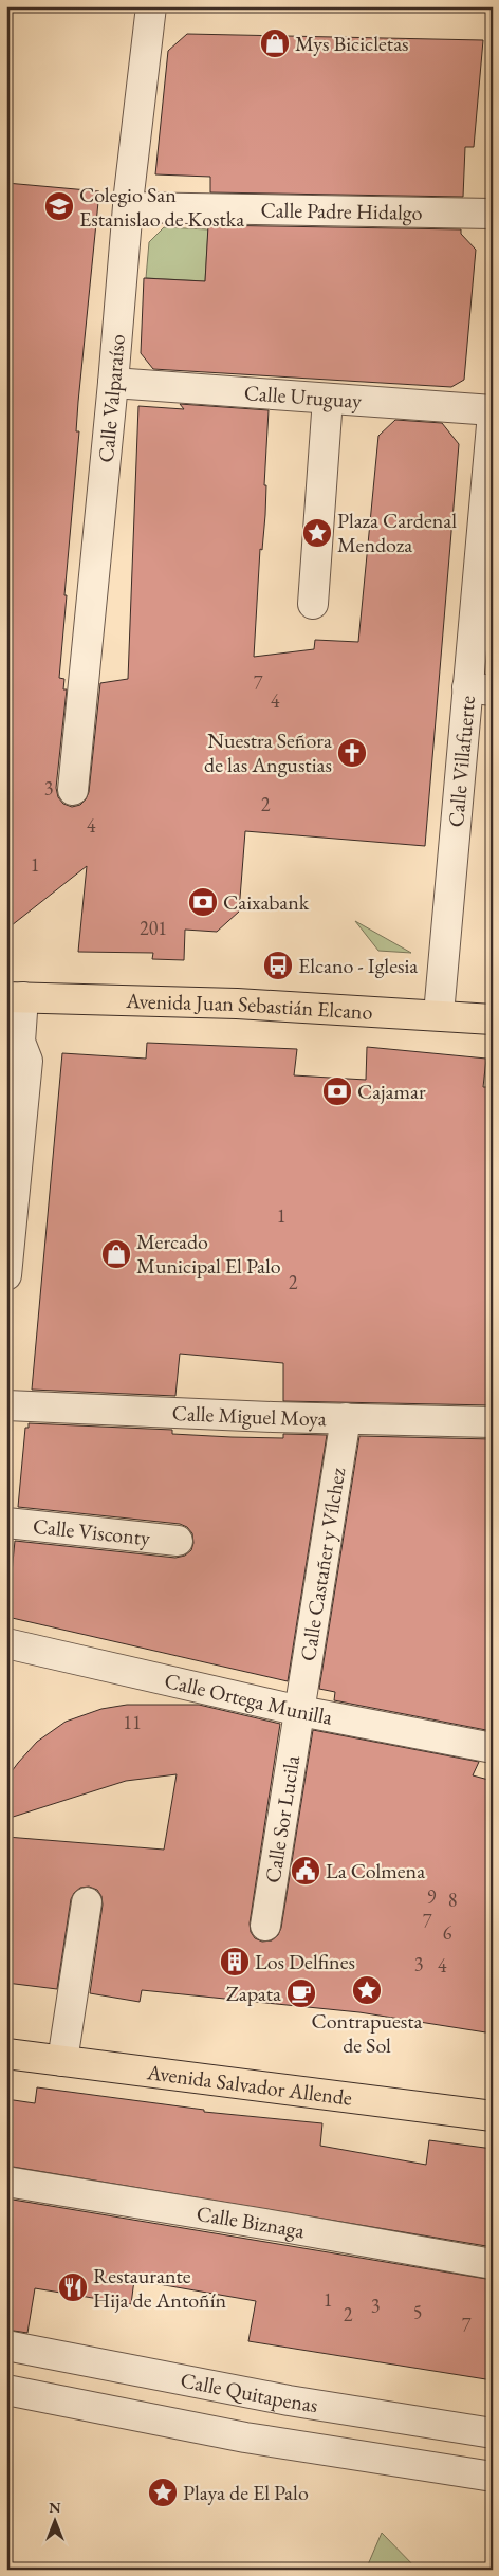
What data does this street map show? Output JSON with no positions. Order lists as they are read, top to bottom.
{
  "streets": {
    "main road": ["Avenida Juan Sebastián Elcano", "Avenida Salvador Allende"],
    "street": [
      "Calle Padre Hidalgo",
      "Calle Uruguay",
      "Calle Valparaíso",
      "Calle Villafuerte",
      "Calle Miguel Moya",
      "Calle Visconty",
      "Calle Castañer y Vílchez",
      "Calle Ortega Munilla",
      "Calle Sor Lucila",
      "Calle Biznaga",
      "Calle Quitapenas"
    ]
  },
  "crossings": [
    ["Calle Padre Hidalgo", "Calle Valparaíso"],
    ["Calle Uruguay", "Calle Valparaíso"],
    ["Calle Uruguay", "Calle Villafuerte"],
    ["Calle Villafuerte", "Avenida Juan Sebastián Elcano"],
    ["Calle Miguel Moya", "Calle Castañer y Vílchez"],
    ["Calle Castañer y Vílchez", "Calle Ortega Munilla"],
    ["Calle Castañer y Vílchez", "Calle Sor Lucila"],
    ["Calle Ortega Munilla", "Calle Sor Lucila"]
  ],
  "places": {
    "shop": ["Mys Bicicletas", "Mercado Municipal El Palo"],
    "school or university": ["Colegio San Estanislao de Kostka"],
    "place": ["Plaza Cardenal Mendoza", "Contrapuesta de Sol", "Playa de El Palo"],
    "church": ["Nuestra Señora de las Angustias"],
    "bank": ["Caixabank", "Cajamar"],
    "bus stop": ["Elcano - Iglesia"],
    "public building": ["La Colmena"],
    "building": ["Los Delfines"],
    "cafe": ["Zapata"],
    "restaurant": ["Restaurante Hija de Antoñín"]
  },
  "house_numbers": [
    "7",
    "4",
    "3",
    "2",
    "4",
    "1",
    "201",
    "1",
    "2",
    "11",
    "9",
    "8",
    "7",
    "6",
    "3",
    "4",
    "1",
    "3",
    "5",
    "2",
    "7"
  ],
  "north": "top"
}
